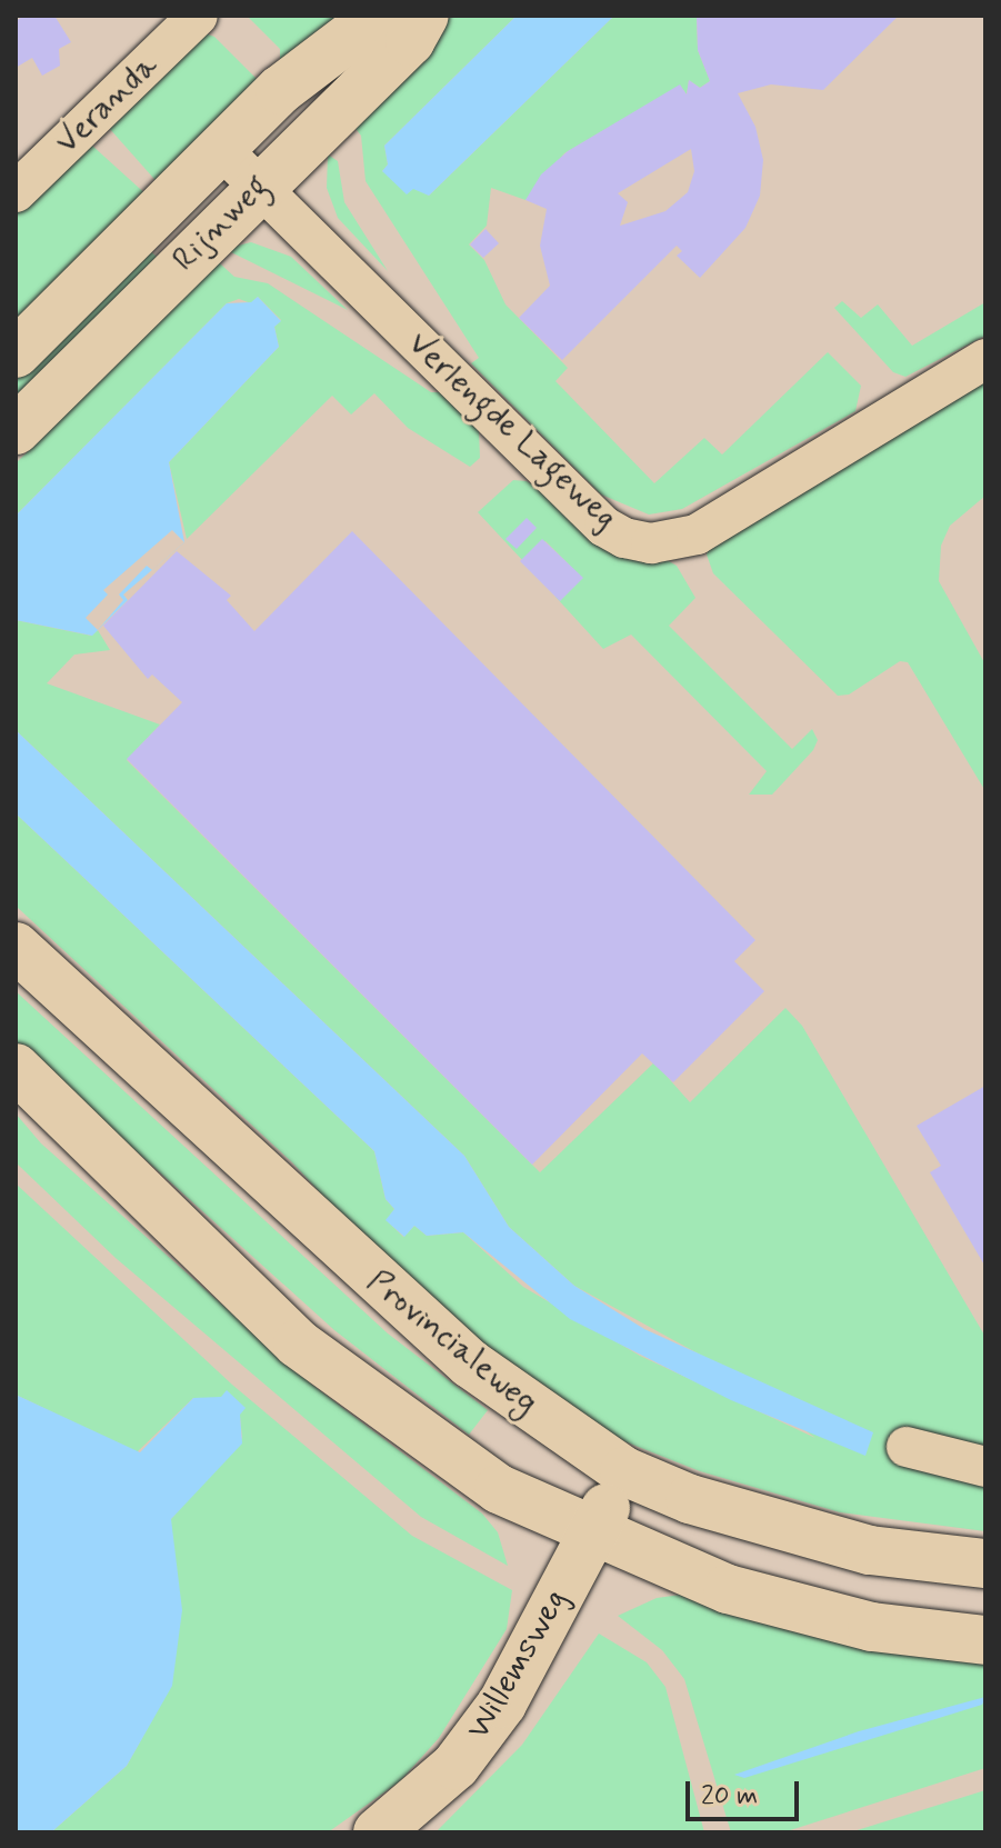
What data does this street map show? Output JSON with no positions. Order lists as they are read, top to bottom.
{
  "streets": {
    "main road": ["Rijnweg", "Provincialeweg", "Willemsweg"],
    "street": ["Veranda", "Verlengde Lageweg"]
  },
  "crossings": [
    ["Rijnweg", "Verlengde Lageweg"],
    ["Provincialeweg", "Willemsweg"]
  ],
  "scale_bar": "20 m"
}
